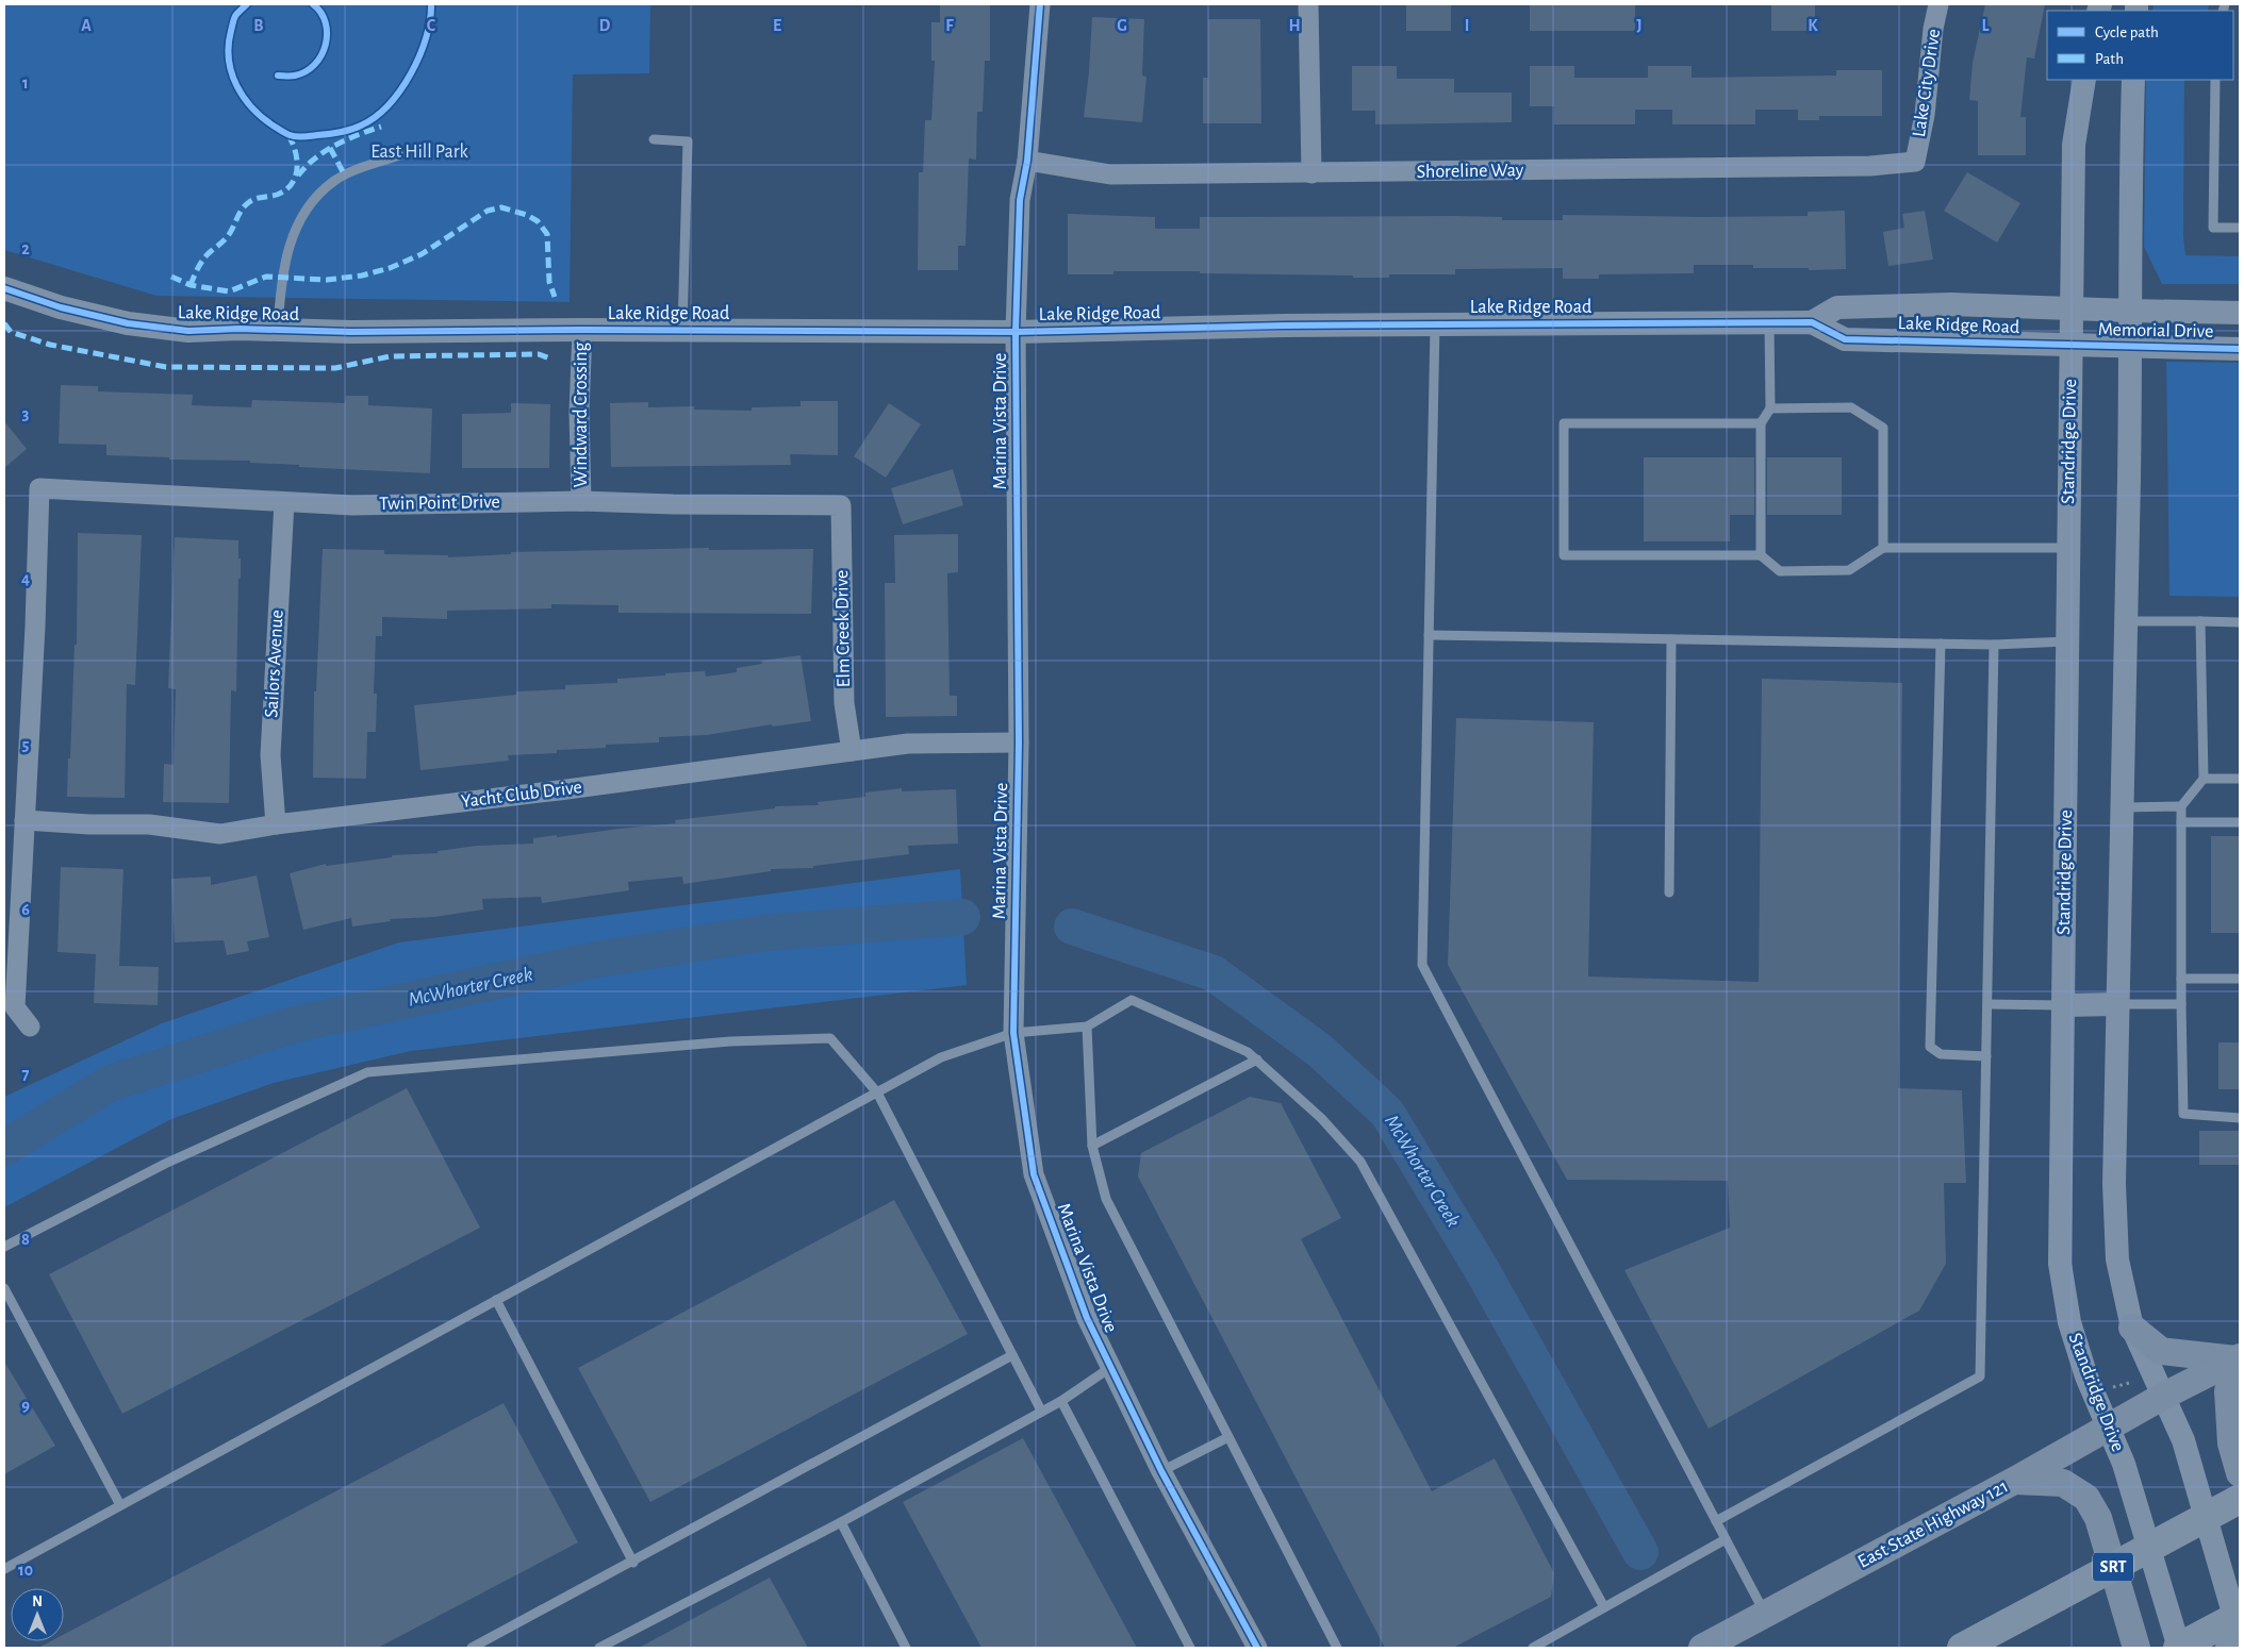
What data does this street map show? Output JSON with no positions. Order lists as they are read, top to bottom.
{
  "streets": {
    "highway": ["SRT"],
    "main road": ["East State Highway 121"],
    "street": [
      "Lake City Drive",
      "Shoreline Way",
      "Lake Ridge Road",
      "Memorial Drive",
      "Windward Crossing",
      "Marina Vista Drive",
      "Standridge Drive",
      "Twin Point Drive",
      "Elm Creek Drive",
      "Sailors Avenue",
      "Yacht Club Drive"
    ]
  },
  "crossings": [
    ["Lake City Drive", "Shoreline Way"],
    ["Shoreline Way", "Marina Vista Drive"],
    ["Lake Ridge Road", "Memorial Drive"],
    ["Lake Ridge Road", "Windward Crossing"],
    ["Lake Ridge Road", "Marina Vista Drive"],
    ["Lake Ridge Road", "Standridge Drive"],
    ["Memorial Drive", "Standridge Drive"],
    ["Windward Crossing", "Twin Point Drive"],
    ["Marina Vista Drive", "Yacht Club Drive"],
    ["Standridge Drive", "East State Highway 121"],
    ["Twin Point Drive", "Elm Creek Drive"],
    ["Twin Point Drive", "Sailors Avenue"],
    ["Twin Point Drive", "Yacht Club Drive"],
    ["Elm Creek Drive", "Yacht Club Drive"],
    ["Sailors Avenue", "Yacht Club Drive"]
  ],
  "water": ["McWhorter Creek"],
  "parks": ["East Hill Park"],
  "legend": ["Cycle path", "Path"],
  "north": "top",
  "grid": {
    "columns": [
      "A",
      "B",
      "C",
      "D",
      "E",
      "F",
      "G",
      "H",
      "I",
      "J",
      "K",
      "L"
    ],
    "rows": [
      "1",
      "2",
      "3",
      "4",
      "5",
      "6",
      "7",
      "8",
      "9",
      "10"
    ]
  }
}
